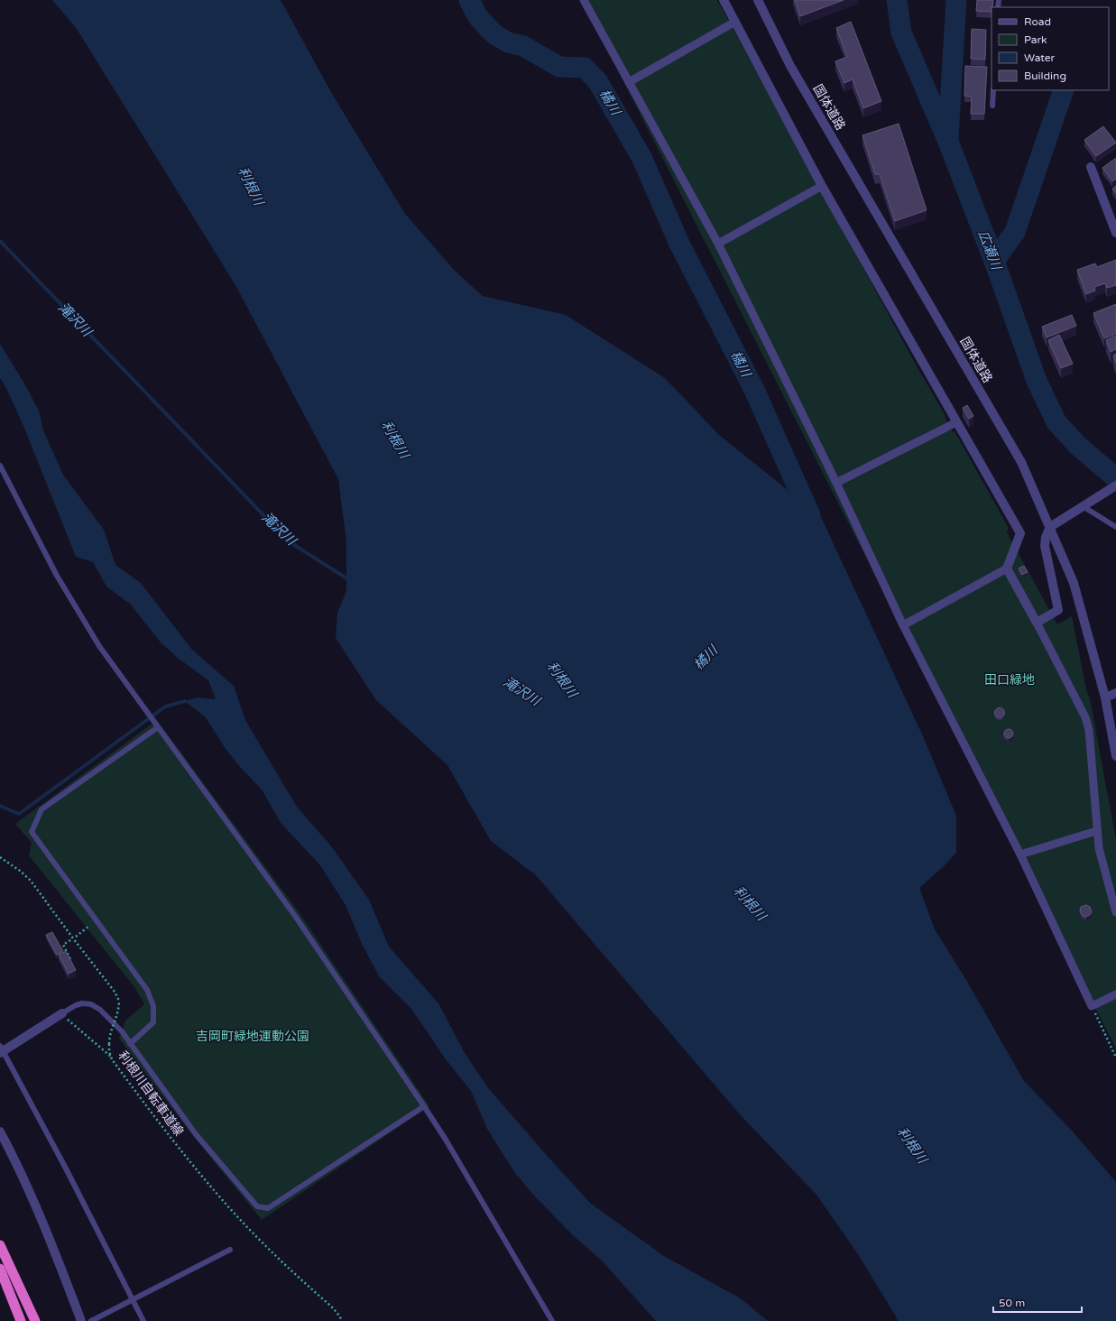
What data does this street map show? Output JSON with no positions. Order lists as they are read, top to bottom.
{
  "streets": {
    "street": ["国体道路"],
    "path": ["利根川自転車道線"]
  },
  "water": [
    "橘川",
    "利根川",
    "広瀬川",
    "滝沢川"
  ],
  "parks": ["田口緑地", "吉岡町緑地運動公園"],
  "legend": [
    "Road",
    "Park",
    "Water",
    "Building"
  ],
  "scale_bar": "50 m"
}
